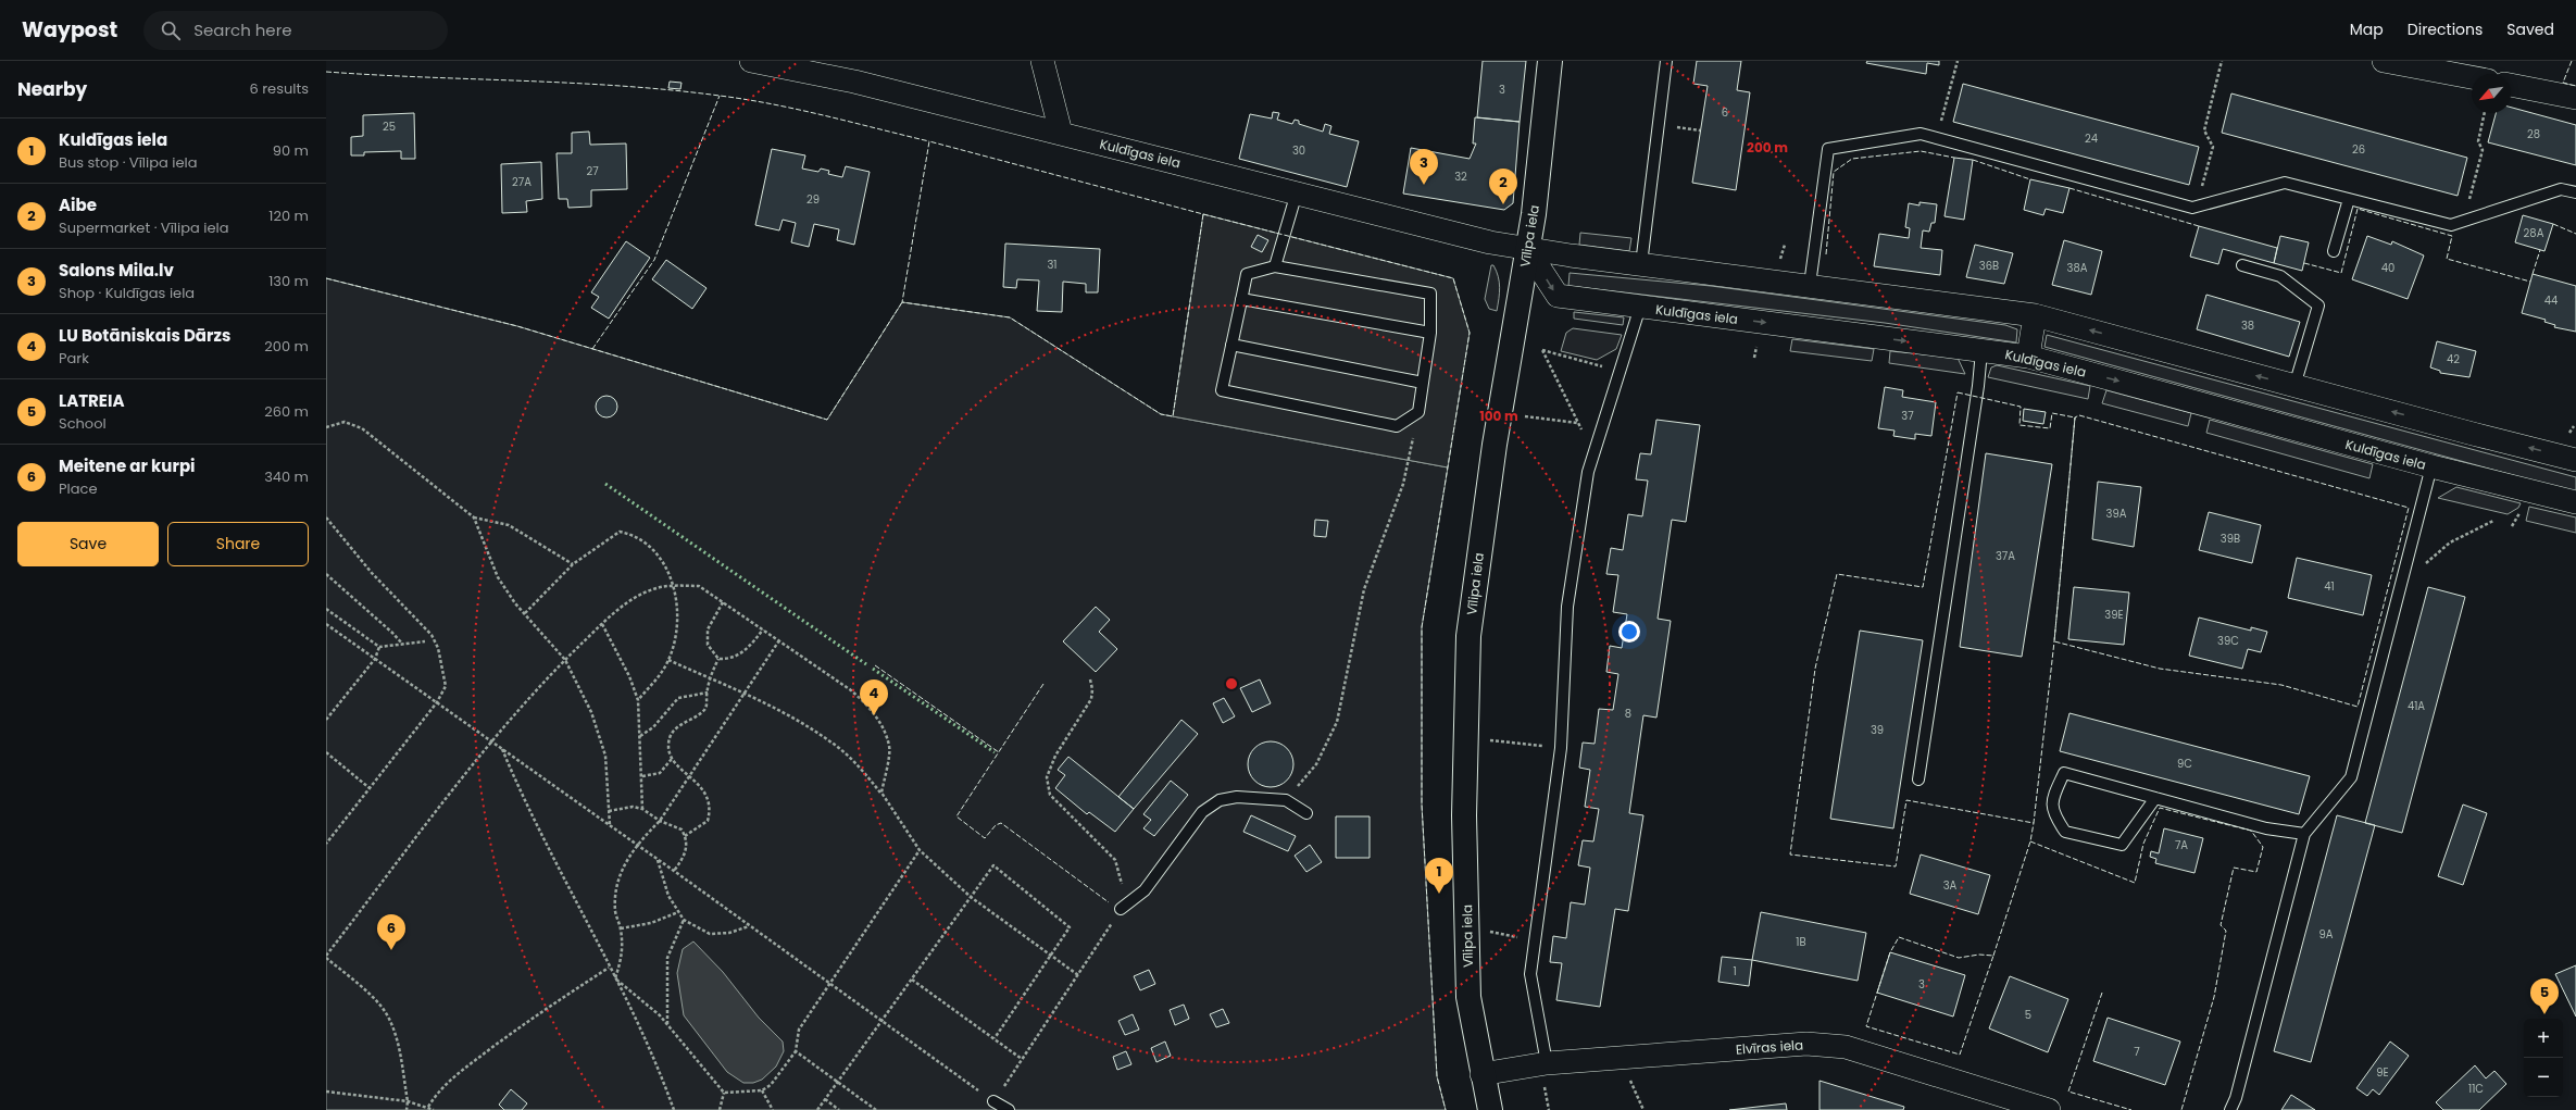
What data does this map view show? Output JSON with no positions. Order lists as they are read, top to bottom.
{
  "streets": {
    "street": ["Kuldīgas iela", "Vīlipa iela", "Elvīras iela"]
  },
  "crossings": [
    ["Kuldīgas iela", "Vīlipa iela"],
    ["Vīlipa iela", "Elvīras iela"]
  ],
  "house_numbers": [
    "3",
    "6",
    "25",
    "28",
    "24",
    "26",
    "30",
    "27",
    "32",
    "27A",
    "29",
    "28A",
    "31",
    "36B",
    "38A",
    "40",
    "44",
    "38",
    "42",
    "37",
    "39A",
    "39B",
    "37A",
    "41",
    "39E",
    "39C",
    "41A",
    "8",
    "39",
    "9C",
    "7A",
    "3A",
    "9A",
    "1B",
    "1",
    "3",
    "5",
    "7",
    "9E",
    "11C"
  ],
  "north": "bottom left",
  "page": {
    "header": "Waypost",
    "search": "Search here",
    "nav": ["Map", "Directions", "Saved"],
    "heading": ["Nearby", "6 results"],
    "list": [
      {
        "mark": "1",
        "name": "Kuldīgas iela",
        "note": "Bus stop · Vīlipa iela",
        "value": "90 m"
      },
      {
        "mark": "2",
        "name": "Aibe",
        "note": "Supermarket · Vīlipa iela",
        "value": "120 m"
      },
      {
        "mark": "3",
        "name": "Salons Mila.lv",
        "note": "Shop · Kuldīgas iela",
        "value": "130 m"
      },
      {
        "mark": "4",
        "name": "LU Botāniskais Dārzs",
        "note": "Park",
        "value": "200 m"
      },
      {
        "mark": "5",
        "name": "LATREIA",
        "note": "School",
        "value": "260 m"
      },
      {
        "mark": "6",
        "name": "Meitene ar kurpi",
        "note": "Place",
        "value": "340 m"
      }
    ],
    "pins": [
      "3",
      "2",
      "4",
      "1",
      "6",
      "5"
    ],
    "buttons": ["Save", "Share"],
    "map_buttons": ["+", "−"]
  },
  "rings": ["200 m", "100 m"]
}
